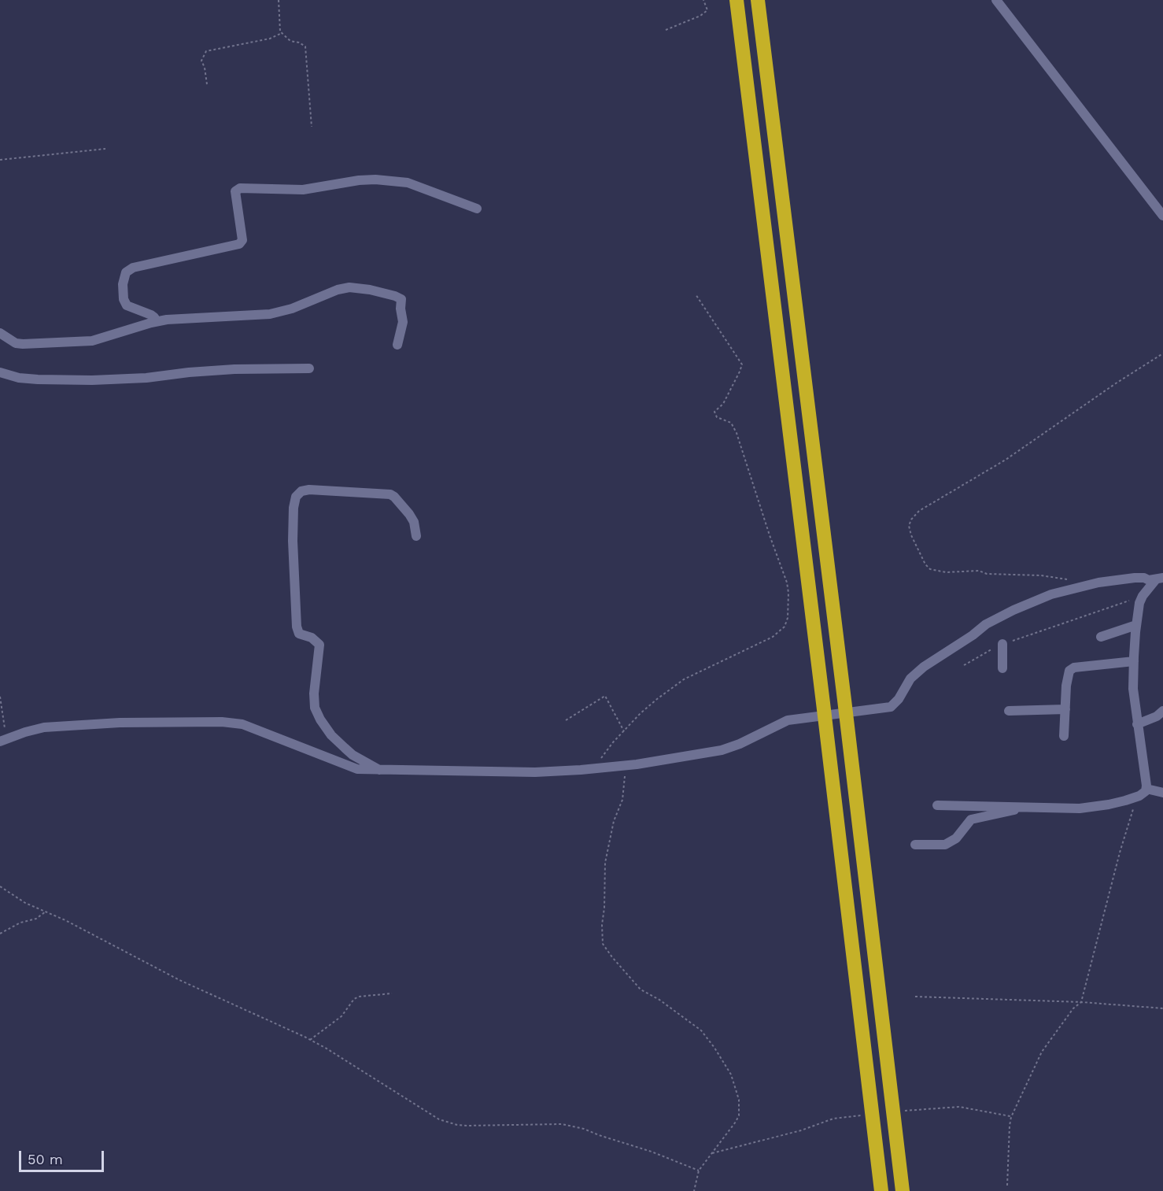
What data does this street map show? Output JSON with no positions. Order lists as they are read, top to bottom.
{
  "scale_bar": "50 m"
}
